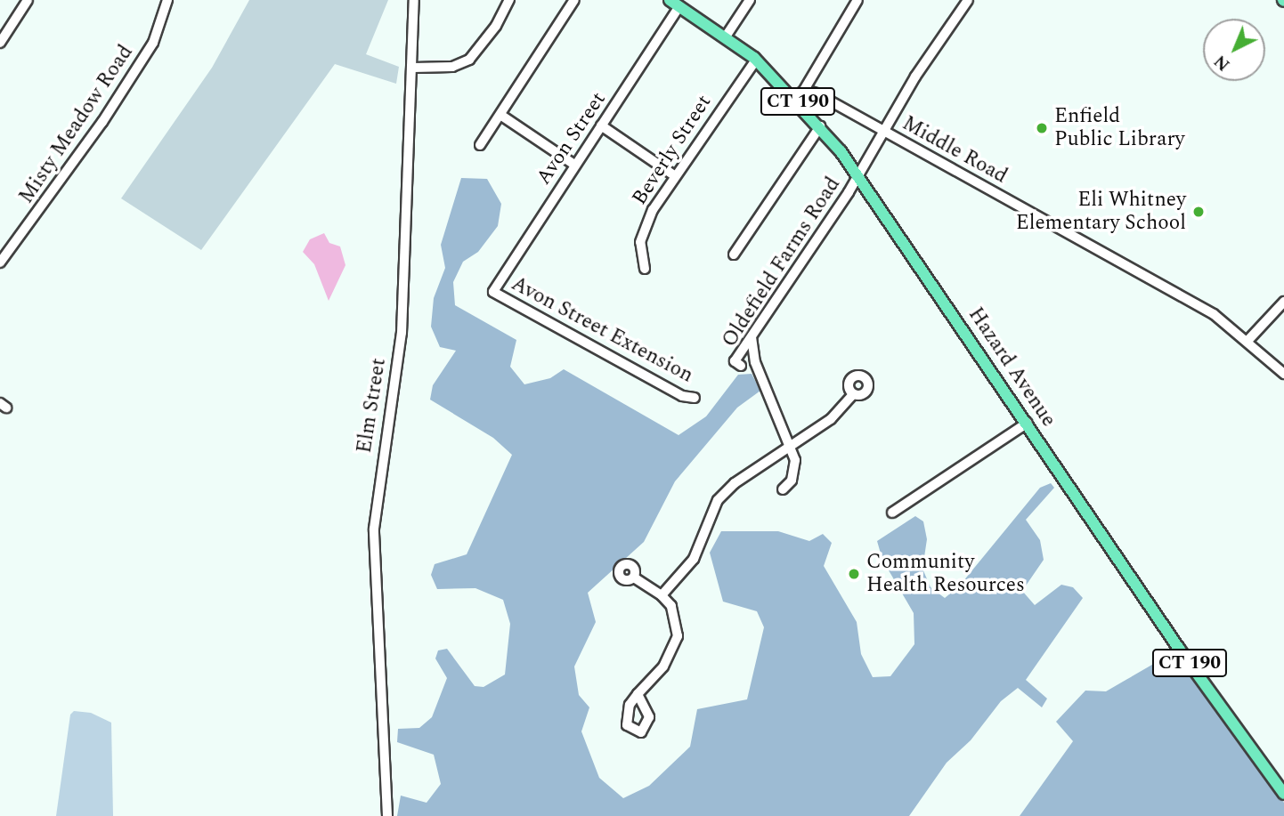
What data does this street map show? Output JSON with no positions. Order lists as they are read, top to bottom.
{
  "streets": {
    "main road": ["CT 190", "Hazard Avenue"],
    "street": [
      "Misty Meadow Road",
      "Avon Street",
      "Beverly Street",
      "Middle Road",
      "Oldefield Farms Road",
      "Avon Street Extension",
      "Elm Street"
    ]
  },
  "crossings": [
    ["Avon Street", "Avon Street Extension"],
    ["Avon Street", "Hazard Avenue"],
    ["Beverly Street", "Hazard Avenue"],
    ["Middle Road", "Oldefield Farms Road"],
    ["Middle Road", "Hazard Avenue"],
    ["Oldefield Farms Road", "Hazard Avenue"]
  ],
  "places": ["Enfield Public Library", "Eli Whitney Elementary School", "Community Health Resources"],
  "north": "bottom left"
}
